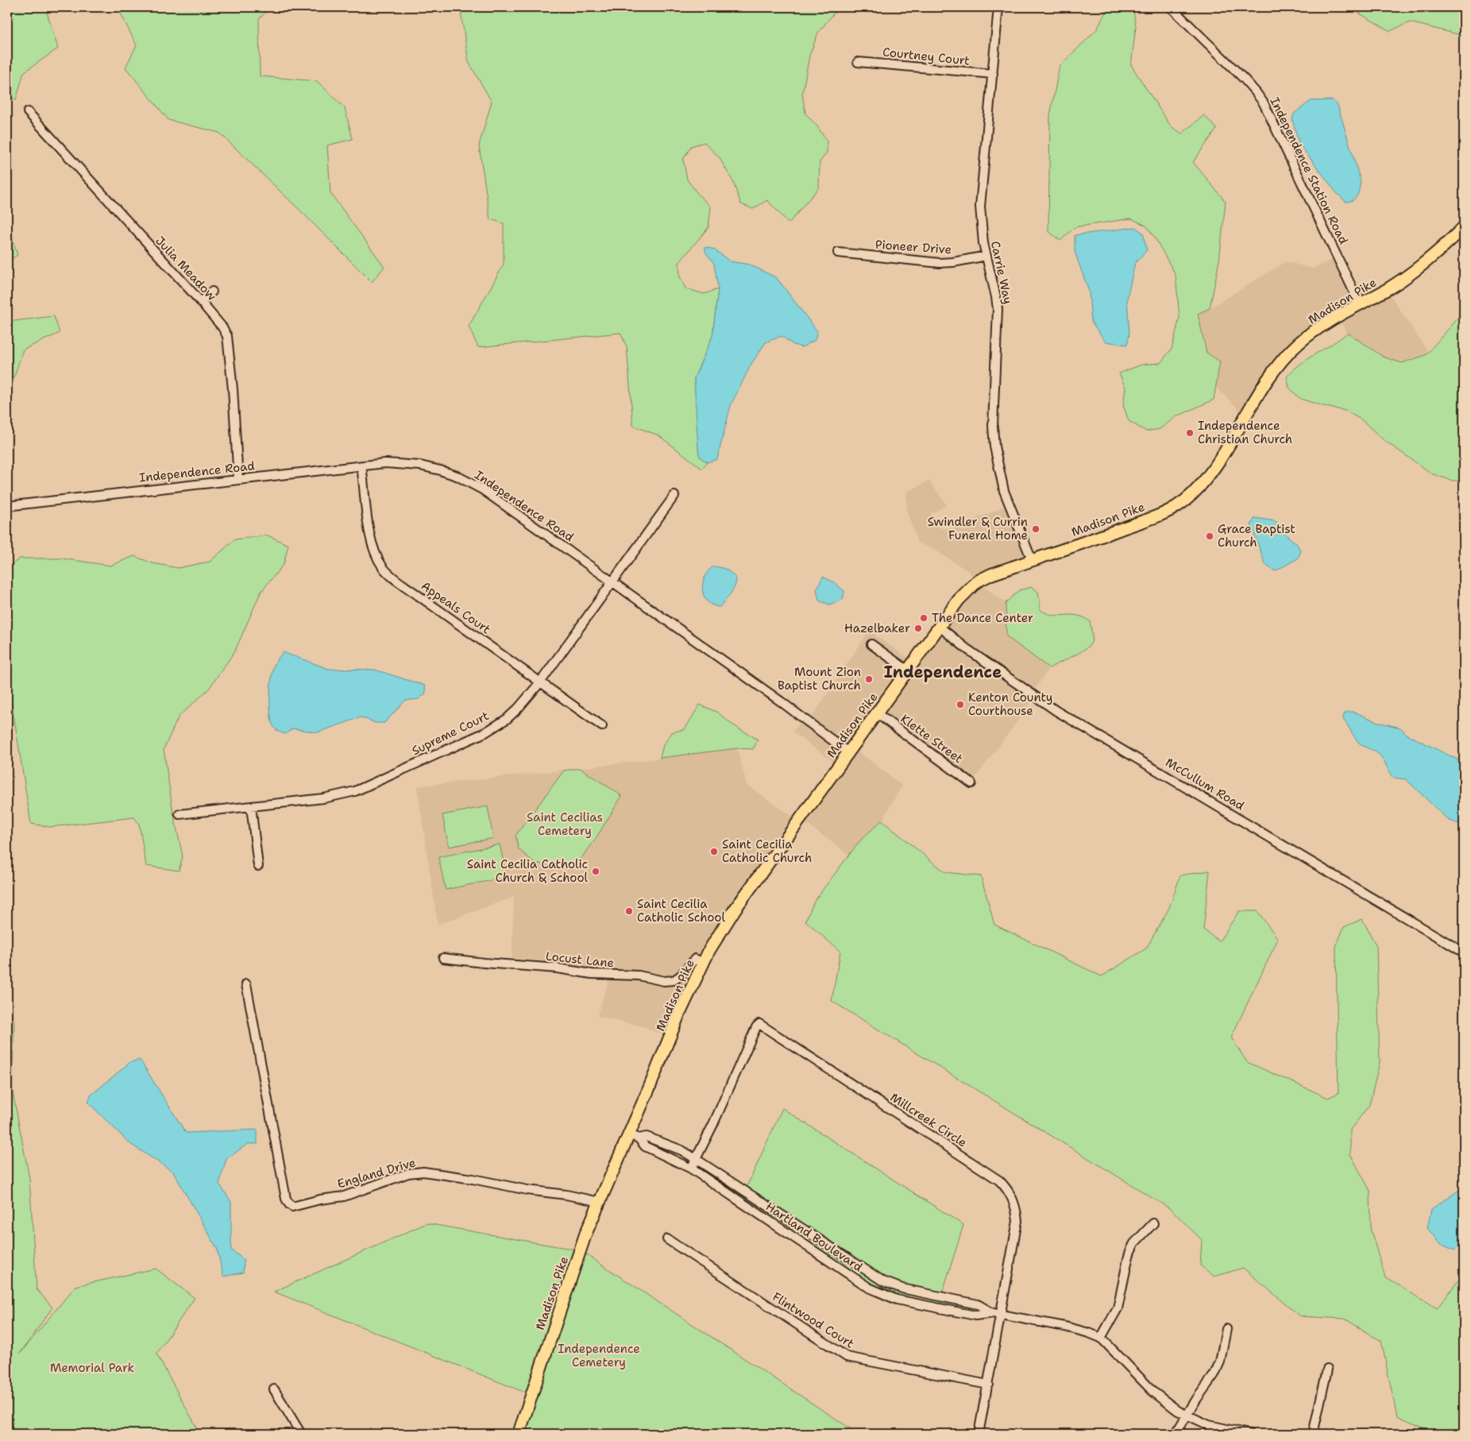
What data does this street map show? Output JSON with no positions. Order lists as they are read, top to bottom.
{
  "streets": {
    "main road": ["Madison Pike"],
    "street": [
      "Courtney Court",
      "Independence Station Road",
      "Pioneer Drive",
      "Julia Meadow",
      "Carrie Way",
      "Independence Road",
      "Appeals Court",
      "Supreme Court",
      "Klette Street",
      "McCullum Road",
      "Locust Lane",
      "Millcreek Circle",
      "England Drive",
      "Hartland Boulevard",
      "Flintwood Court"
    ]
  },
  "crossings": [
    ["Courtney Court", "Carrie Way"],
    ["Independence Station Road", "Madison Pike"],
    ["Pioneer Drive", "Carrie Way"],
    ["Julia Meadow", "Independence Road"],
    ["Carrie Way", "Madison Pike"],
    ["Madison Pike", "Independence Road"],
    ["Madison Pike", "Klette Street"],
    ["Madison Pike", "McCullum Road"],
    ["Madison Pike", "Locust Lane"],
    ["Madison Pike", "England Drive"],
    ["Madison Pike", "Hartland Boulevard"],
    ["Independence Road", "Appeals Court"],
    ["Independence Road", "Supreme Court"],
    ["Appeals Court", "Supreme Court"],
    ["Millcreek Circle", "Hartland Boulevard"],
    ["Millcreek Circle", "Flintwood Court"]
  ],
  "districts": ["Independence"],
  "parks": ["Saint Cecilias Cemetery", "Independence Cemetery", "Memorial Park"],
  "places": [
    "Independence Christian Church",
    "Swindler & Currin Funeral Home",
    "Grace Baptist Church",
    "The Dance Center",
    "Hazelbaker",
    "Mount Zion Baptist Church",
    "Kenton County Courthouse",
    "Saint Cecilia Catholic Church",
    "Saint Cecilia Catholic Church & School",
    "Saint Cecilia Catholic School"
  ]
}
